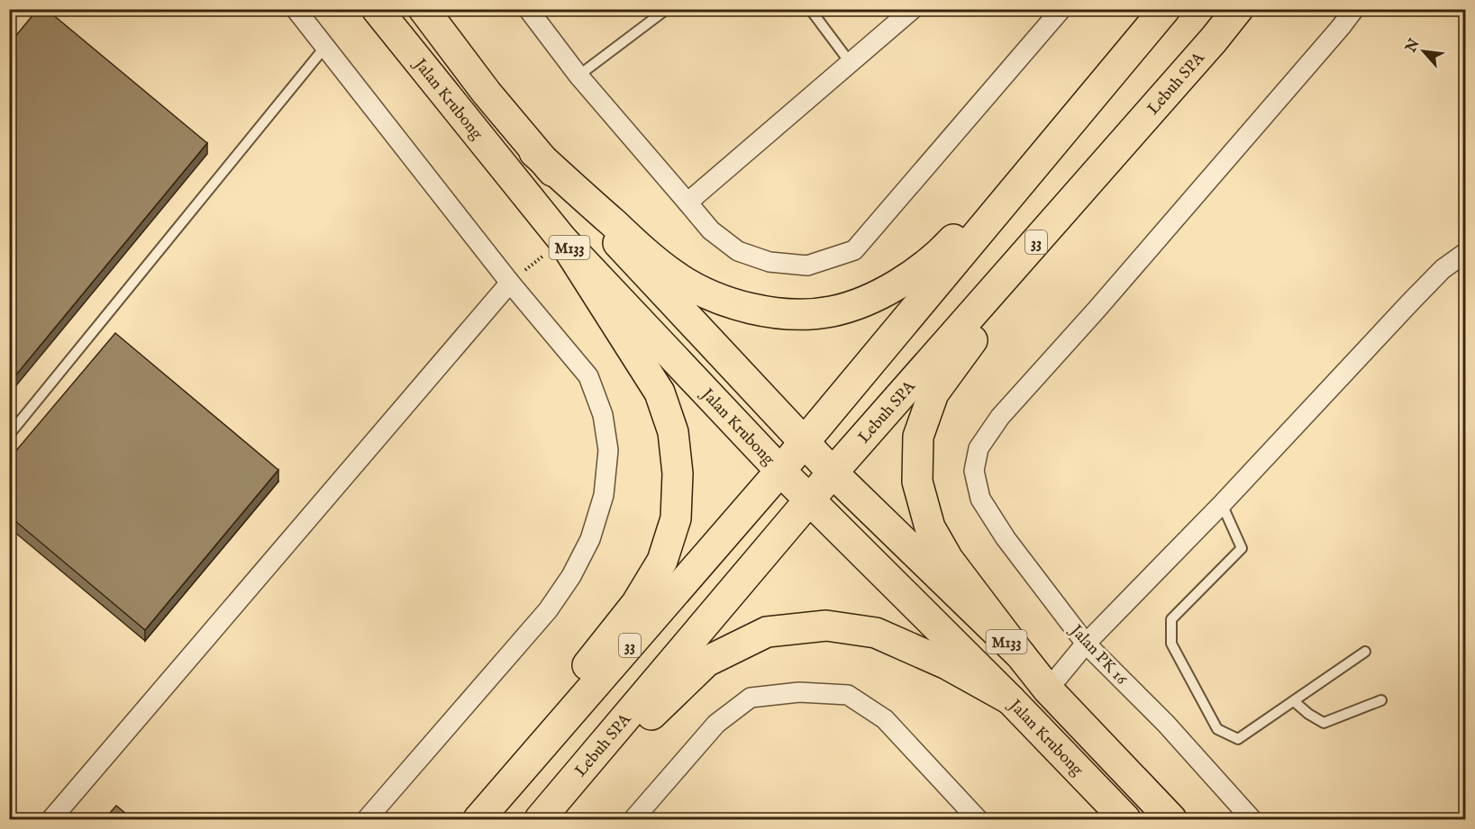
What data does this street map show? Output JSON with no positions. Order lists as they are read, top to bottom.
{
  "streets": {
    "main road": [
      "Lebuh SPA",
      "Jalan Krubong",
      "33",
      "M133"
    ],
    "street": ["Jalan PK 16"]
  },
  "crossings": [
    ["Lebuh SPA", "Jalan Krubong"],
    ["Jalan Krubong", "33"]
  ],
  "north": "top left"
}
